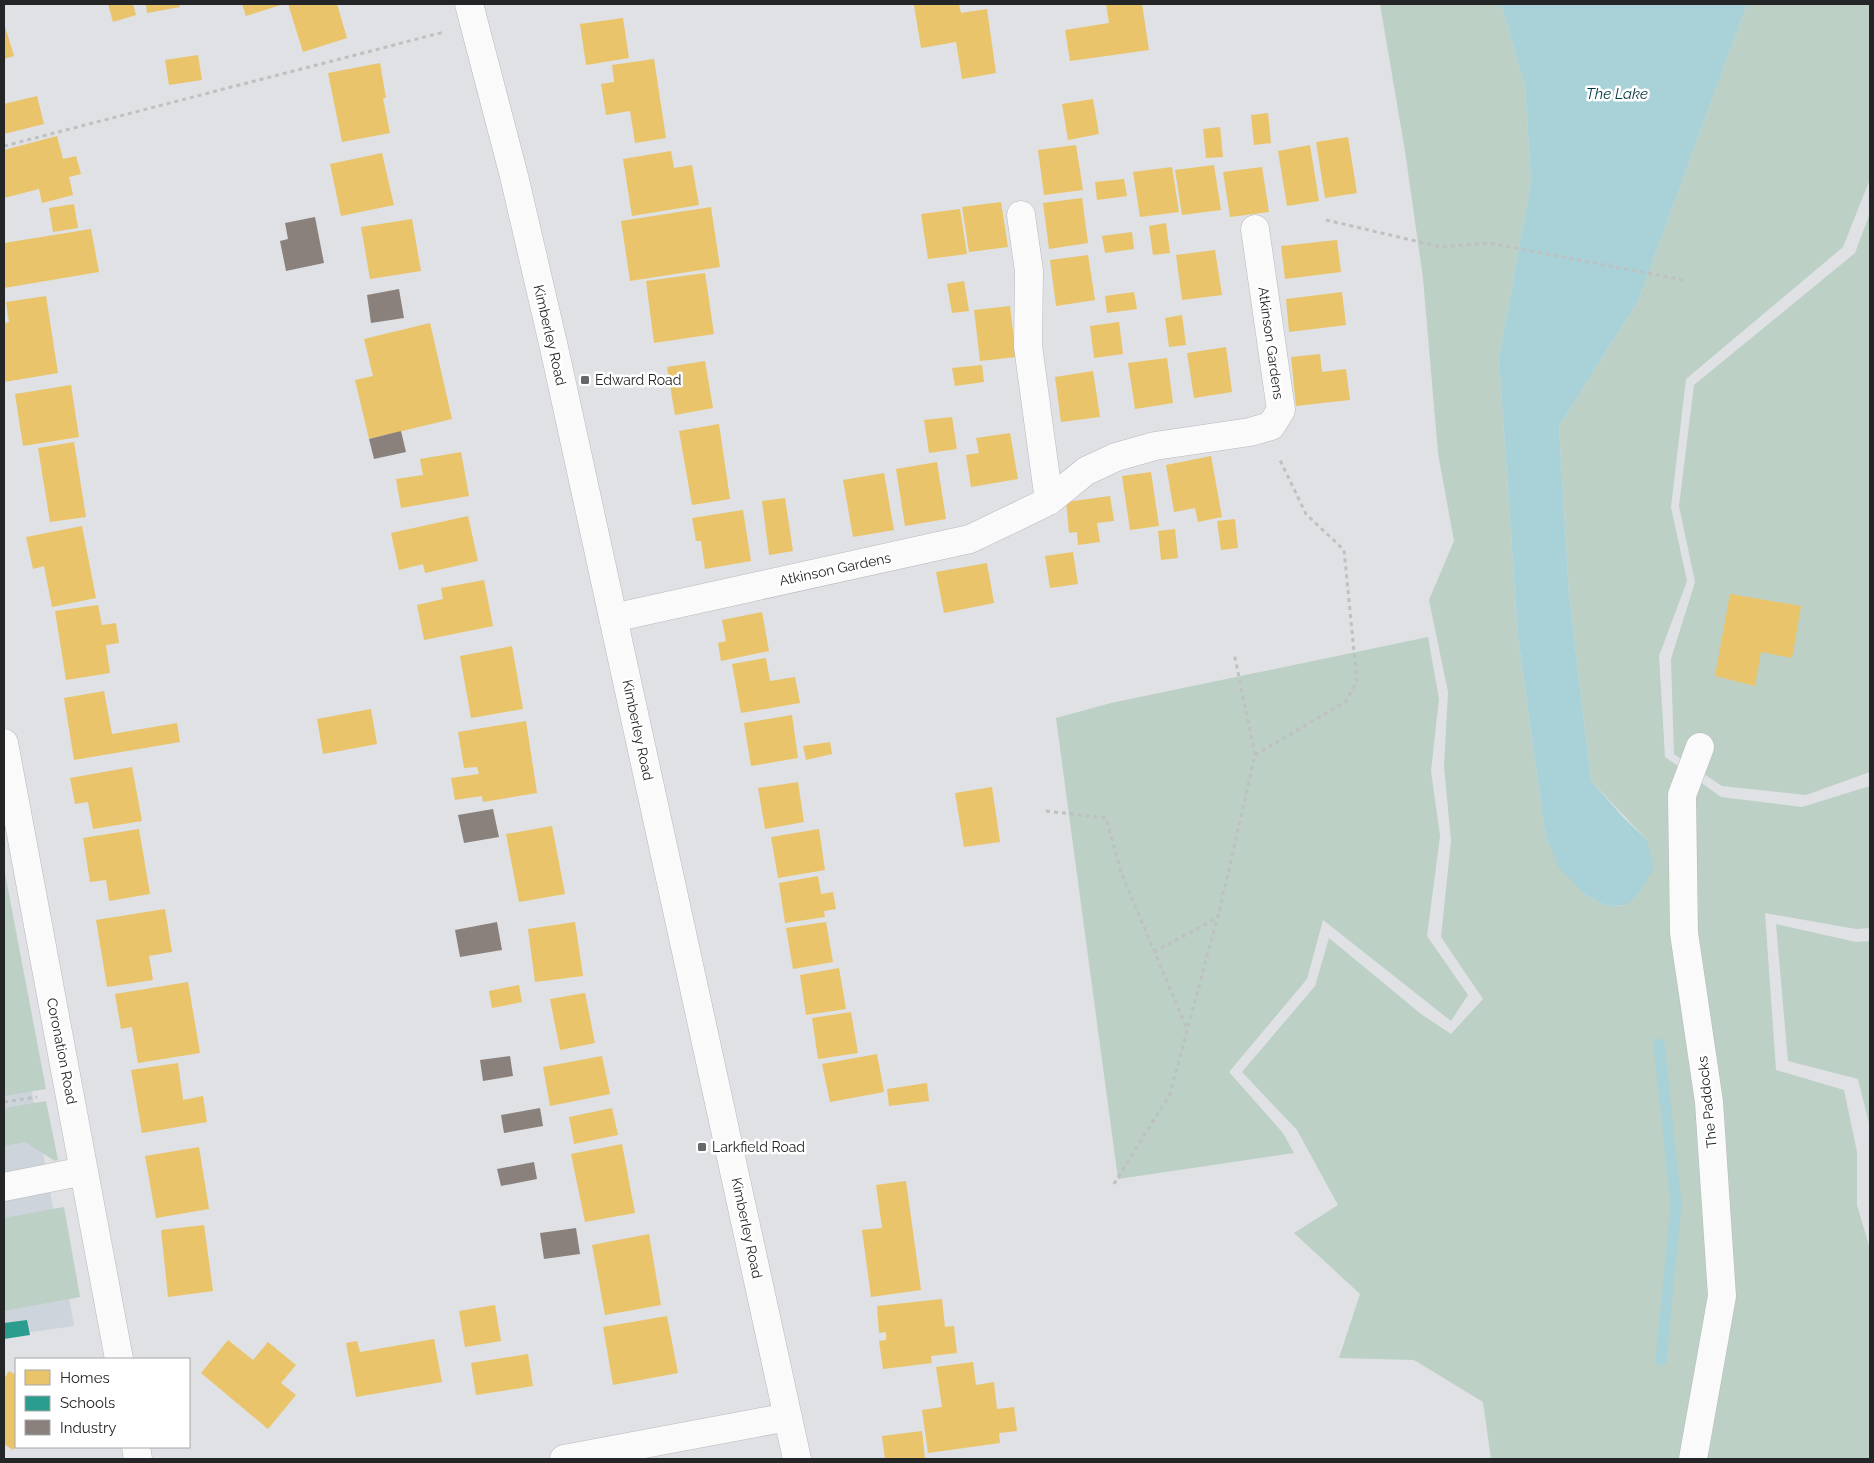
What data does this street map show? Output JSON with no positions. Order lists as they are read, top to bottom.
{
  "streets": {
    "street": [
      "Kimberley Road",
      "Atkinson Gardens",
      "Coronation Road",
      "The Paddocks"
    ]
  },
  "crossings": [
    ["Kimberley Road", "Atkinson Gardens"]
  ],
  "water": ["The Lake"],
  "places": {
    "transit": ["Edward Road", "Larkfield Road"]
  },
  "legend": ["Homes", "Schools", "Industry"]
}
